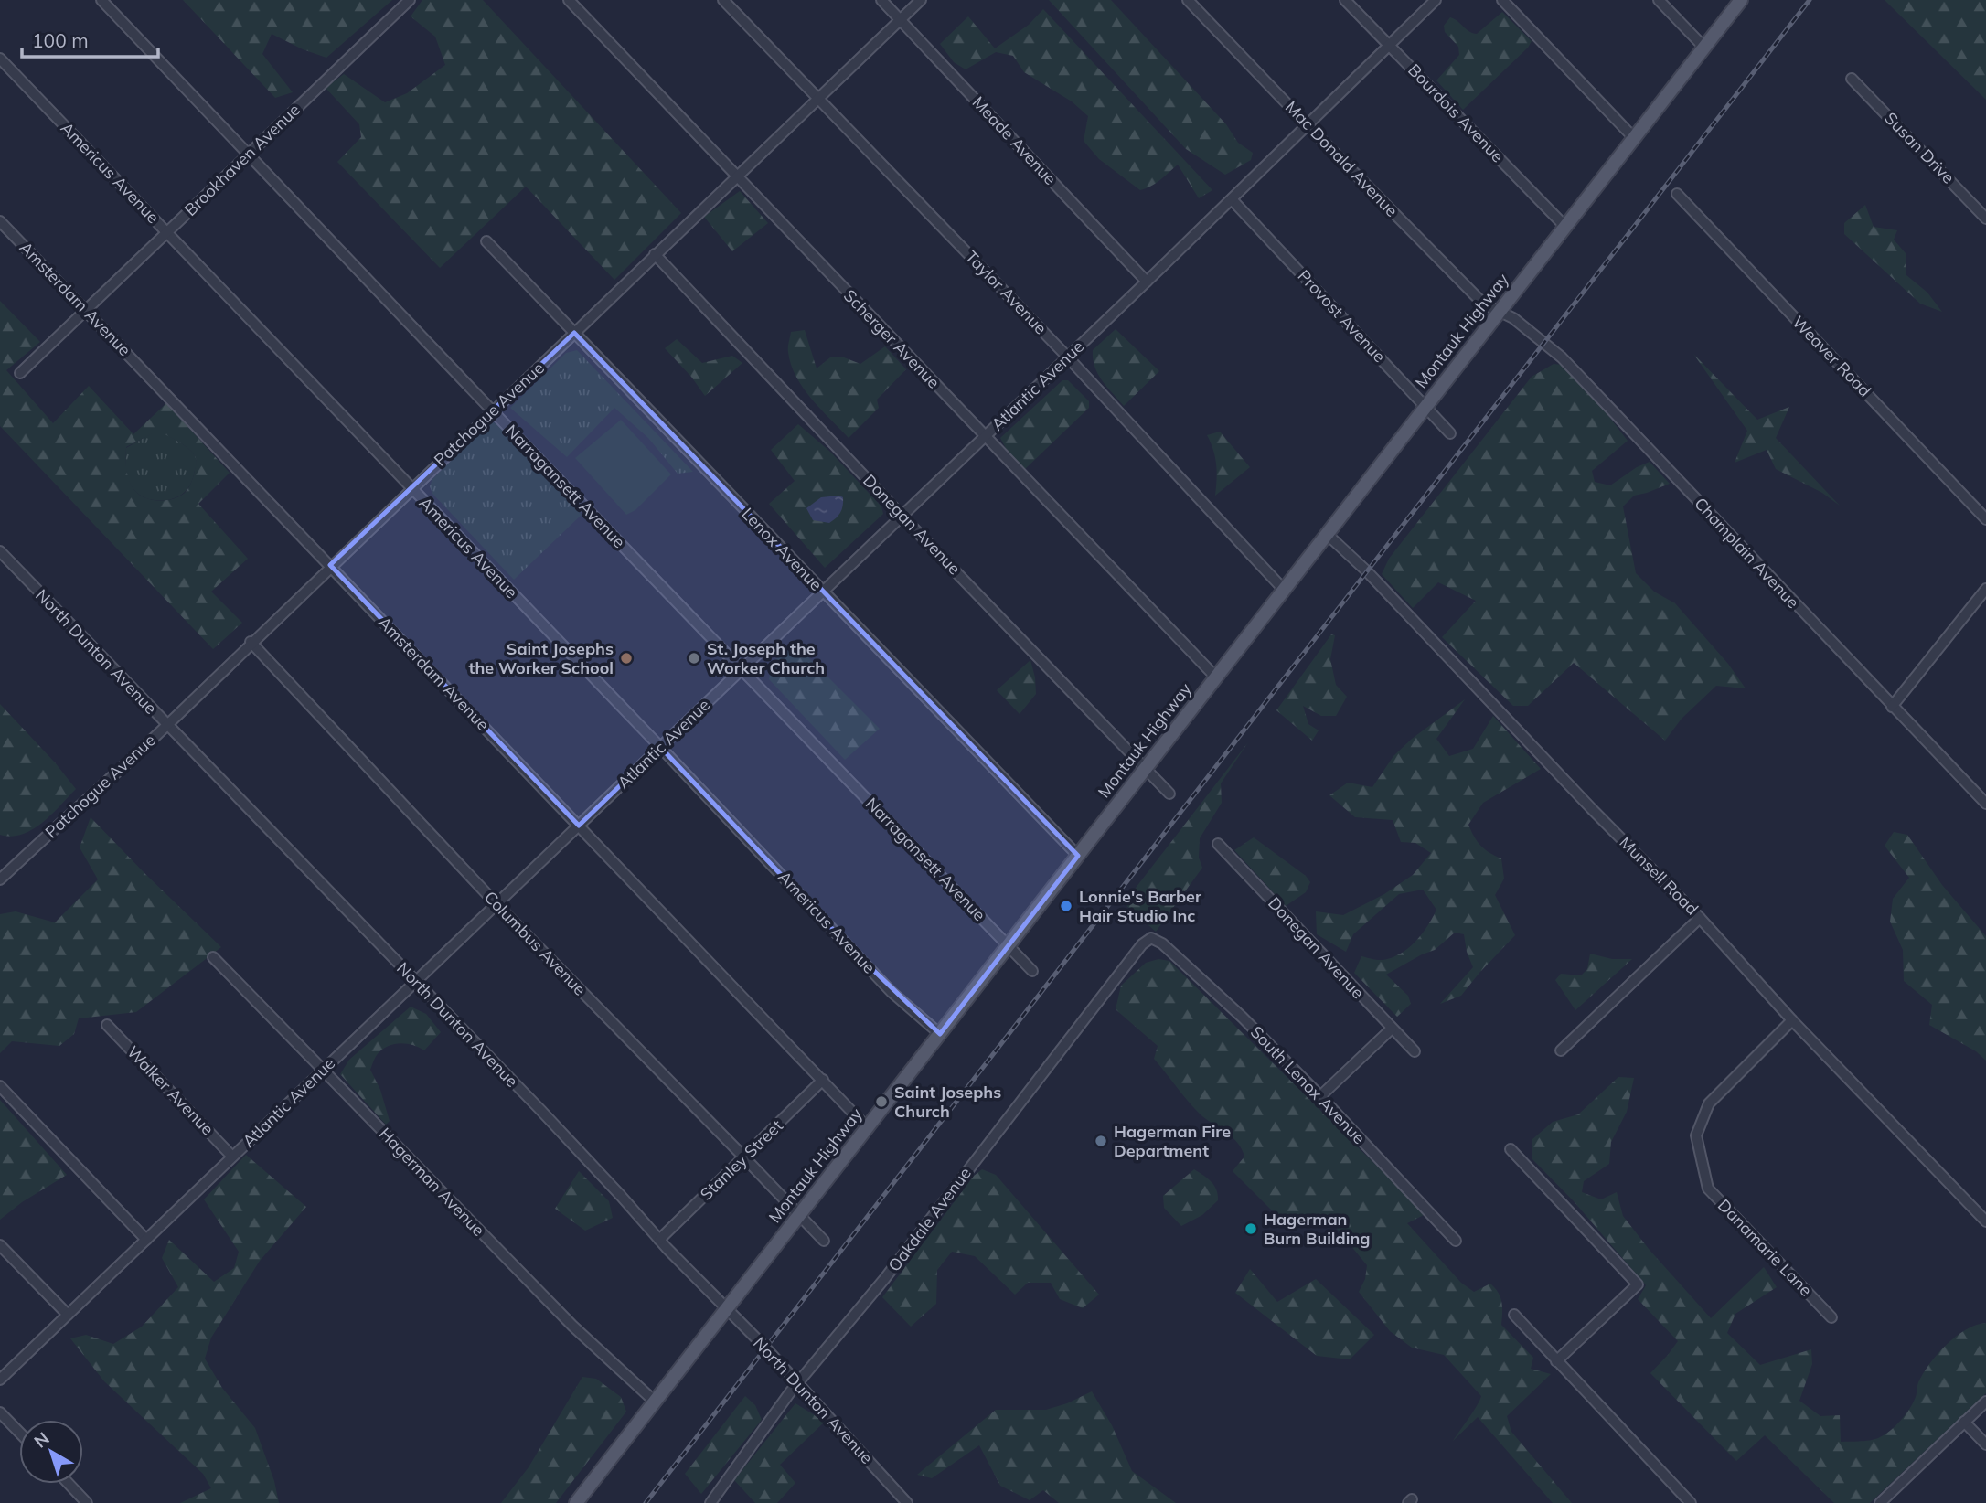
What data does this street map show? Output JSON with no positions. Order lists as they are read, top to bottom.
{
  "streets": {
    "main road": ["Montauk Highway"],
    "street": [
      "Bourdois Avenue",
      "Meade Avenue",
      "Susan Drive",
      "Mac Donald Avenue",
      "Brookhaven Avenue",
      "Americus Avenue",
      "Taylor Avenue",
      "Amsterdam Avenue",
      "Provost Avenue",
      "Scherger Avenue",
      "Weaver Road",
      "Atlantic Avenue",
      "Patchogue Avenue",
      "Narragansett Avenue",
      "Donegan Avenue",
      "Lenox Avenue",
      "Champlain Avenue",
      "North Dunton Avenue",
      "Munsell Road",
      "Columbus Avenue",
      "South Lenox Avenue",
      "Walker Avenue",
      "Stanley Street",
      "Hagerman Avenue",
      "Oakdale Avenue",
      "Danamarie Lane"
    ]
  },
  "crossings": [
    ["Bourdois Avenue", "Montauk Highway"],
    ["Bourdois Avenue", "Atlantic Avenue"],
    ["Meade Avenue", "Atlantic Avenue"],
    ["Meade Avenue", "Patchogue Avenue"],
    ["Mac Donald Avenue", "Montauk Highway"],
    ["Mac Donald Avenue", "Atlantic Avenue"],
    ["Mac Donald Avenue", "Champlain Avenue"],
    ["Brookhaven Avenue", "Americus Avenue"],
    ["Brookhaven Avenue", "Amsterdam Avenue"],
    ["Brookhaven Avenue", "Narragansett Avenue"],
    ["Americus Avenue", "Montauk Highway"],
    ["Americus Avenue", "Atlantic Avenue"],
    ["Americus Avenue", "Patchogue Avenue"],
    ["Taylor Avenue", "Montauk Highway"],
    ["Taylor Avenue", "Atlantic Avenue"],
    ["Taylor Avenue", "Patchogue Avenue"],
    ["Amsterdam Avenue", "Montauk Highway"],
    ["Amsterdam Avenue", "Atlantic Avenue"],
    ["Amsterdam Avenue", "Patchogue Avenue"],
    ["Amsterdam Avenue", "Stanley Street"],
    ["Provost Avenue", "Montauk Highway"],
    ["Provost Avenue", "Atlantic Avenue"],
    ["Montauk Highway", "Scherger Avenue"],
    ["Montauk Highway", "Narragansett Avenue"],
    ["Montauk Highway", "Donegan Avenue"],
    ["Montauk Highway", "Lenox Avenue"],
    ["Montauk Highway", "Champlain Avenue"],
    ["Montauk Highway", "North Dunton Avenue"],
    ["Montauk Highway", "Munsell Road"],
    ["Montauk Highway", "Columbus Avenue"],
    ["Montauk Highway", "Hagerman Avenue"],
    ["Scherger Avenue", "Atlantic Avenue"],
    ["Scherger Avenue", "Patchogue Avenue"],
    ["Atlantic Avenue", "Narragansett Avenue"],
    ["Atlantic Avenue", "Donegan Avenue"],
    ["Atlantic Avenue", "Lenox Avenue"],
    ["Atlantic Avenue", "North Dunton Avenue"],
    ["Atlantic Avenue", "Columbus Avenue"],
    ["Atlantic Avenue", "Walker Avenue"],
    ["Atlantic Avenue", "Hagerman Avenue"],
    ["Patchogue Avenue", "Narragansett Avenue"],
    ["Patchogue Avenue", "Donegan Avenue"],
    ["Patchogue Avenue", "Lenox Avenue"],
    ["Patchogue Avenue", "North Dunton Avenue"],
    ["Patchogue Avenue", "Columbus Avenue"],
    ["North Dunton Avenue", "Stanley Street"],
    ["North Dunton Avenue", "Oakdale Avenue"],
    ["Munsell Road", "Danamarie Lane"],
    ["Columbus Avenue", "Stanley Street"],
    ["South Lenox Avenue", "Oakdale Avenue"]
  ],
  "places": [
    "Saint Josephs the Worker School",
    "St. Joseph the Worker Church",
    "Lonnie's Barber Hair Studio Inc",
    "Saint Josephs Church",
    "Hagerman Fire Department",
    "Hagerman Burn Building"
  ],
  "scale_bar": "100 m",
  "north": "top left"
}
